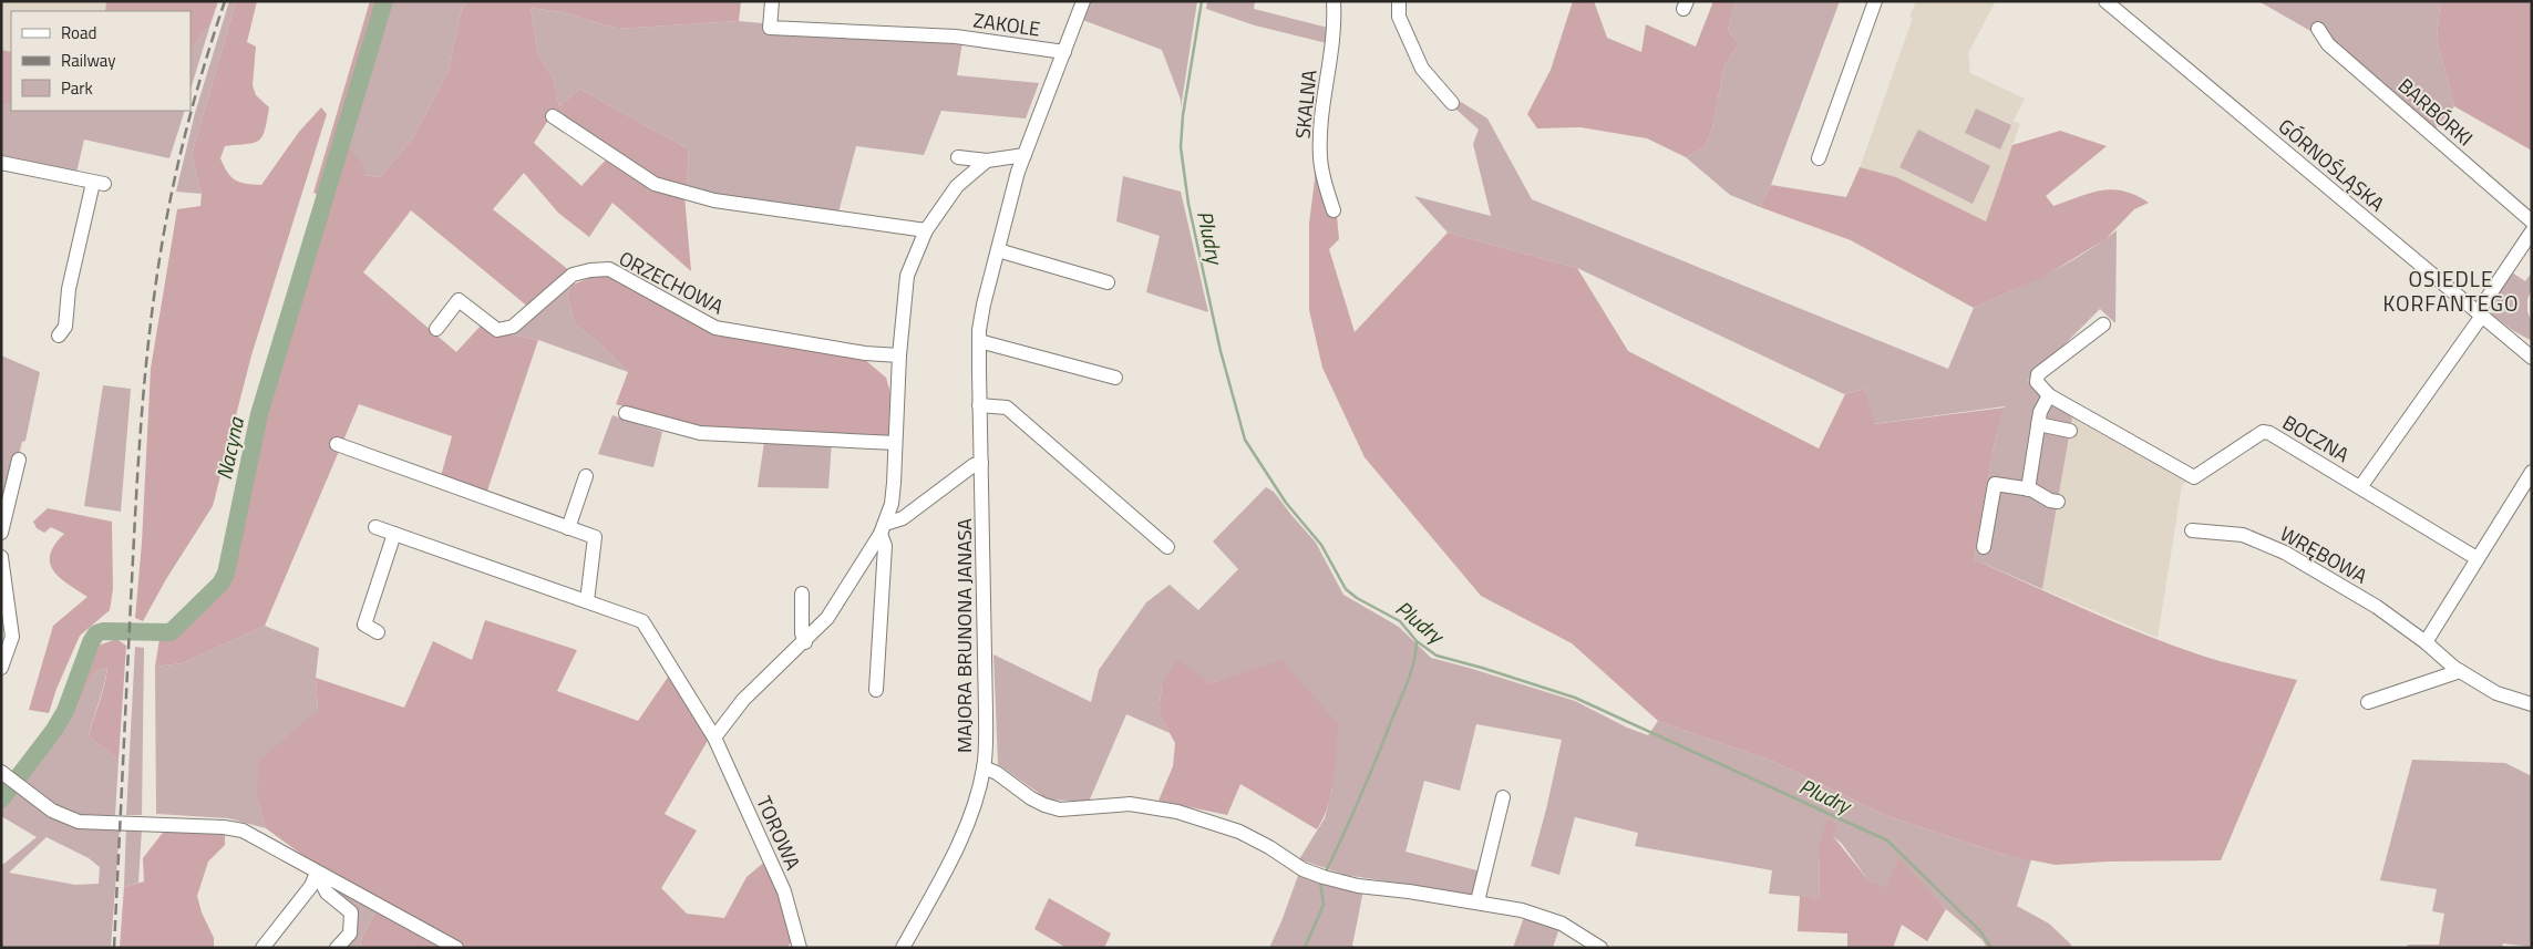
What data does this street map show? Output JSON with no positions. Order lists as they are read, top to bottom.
{
  "streets": {
    "street": [
      "ZAKOLE",
      "SKALNA",
      "BARBÓRKI",
      "GÓRNOŚLĄSKA",
      "ORZECHOWA",
      "BOCZNA",
      "WRĘBOWA",
      "MAJORA BRUNONA JANASA",
      "TOROWA"
    ]
  },
  "crossings": [
    ["ZAKOLE", "MAJORA BRUNONA JANASA"],
    ["GÓRNOŚLĄSKA", "BOCZNA"]
  ],
  "districts": ["OSIEDLE KORFANTEGO"],
  "water": ["Pludry", "Nacyna"],
  "legend": ["Road", "Railway", "Park"]
}
